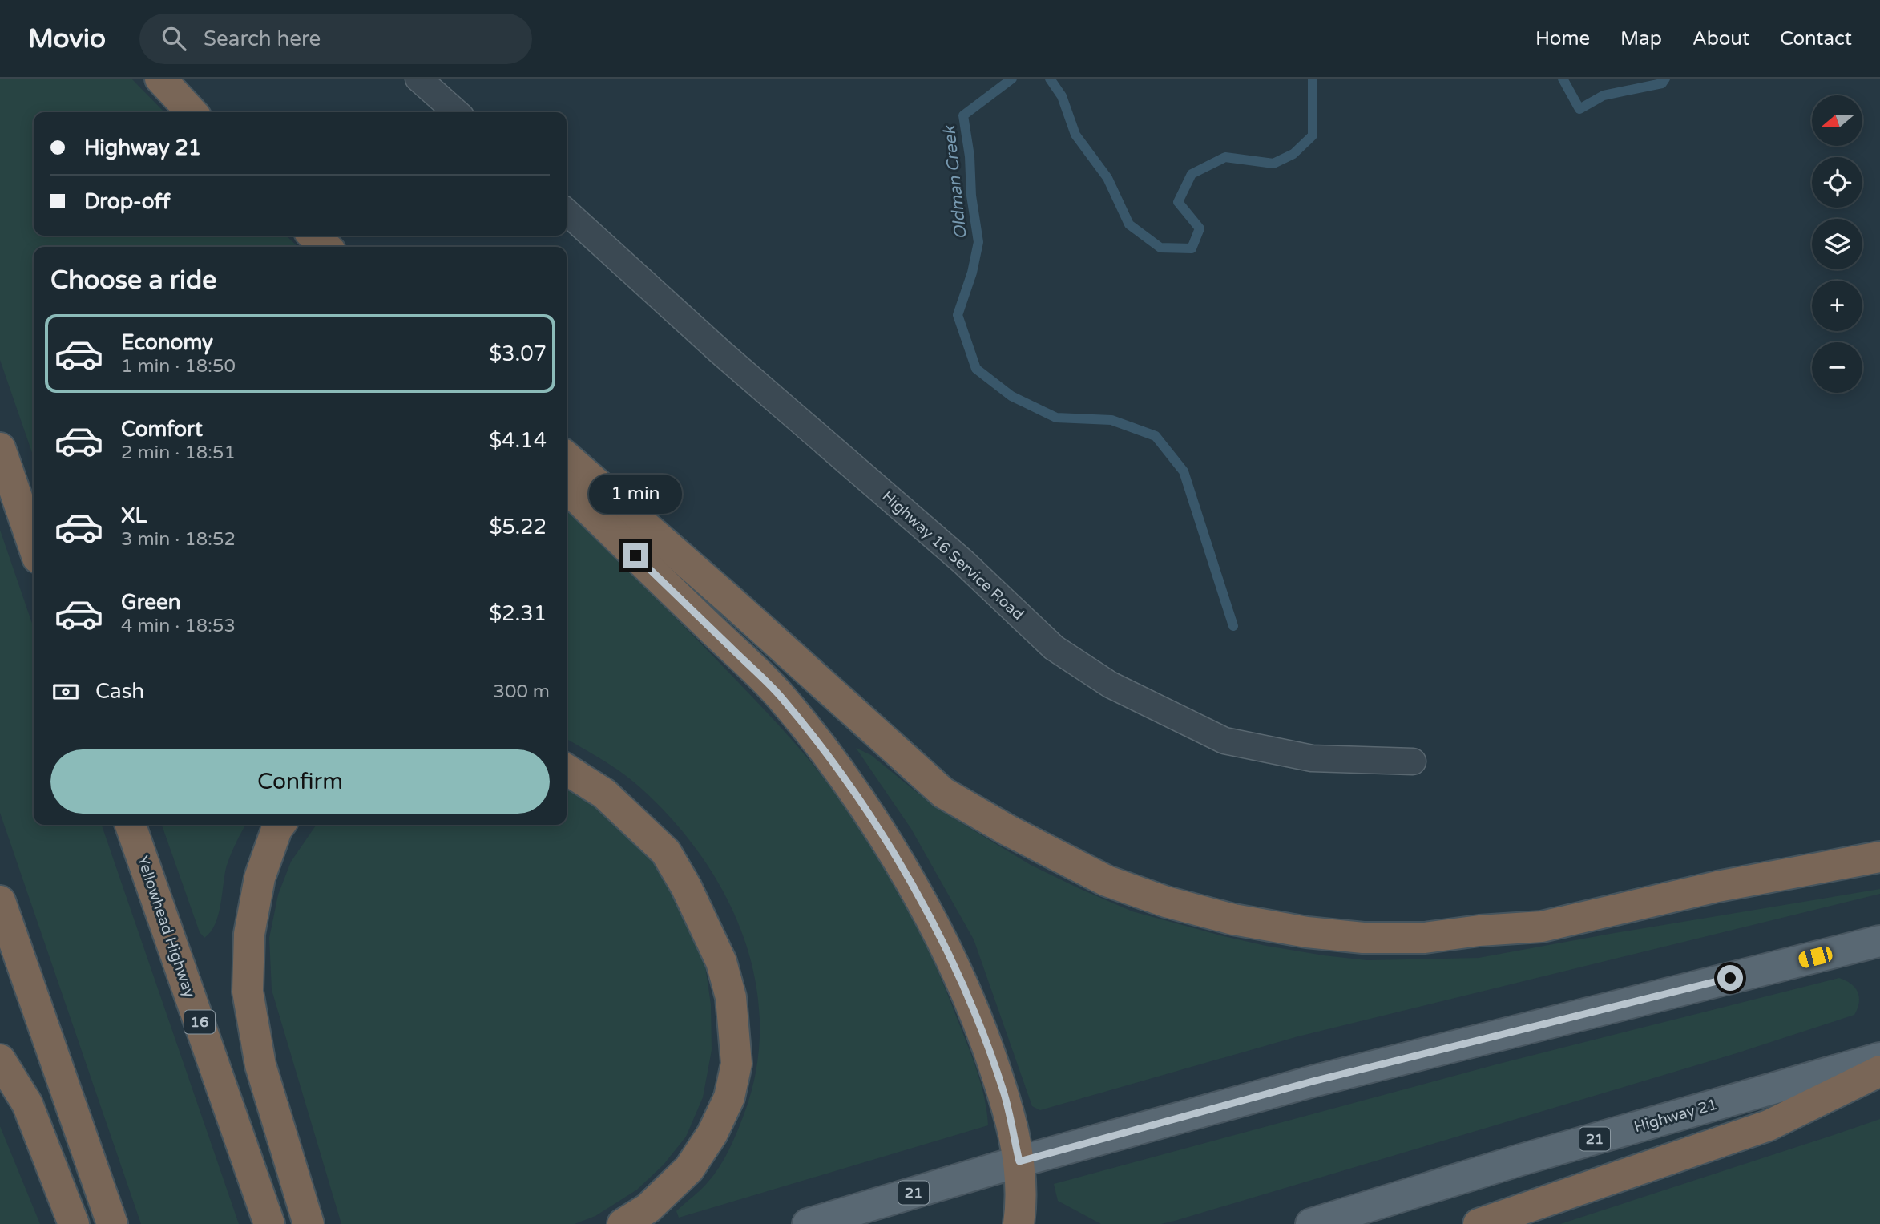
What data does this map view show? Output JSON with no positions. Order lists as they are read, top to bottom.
{
  "streets": {
    "highway": ["Yellowhead Highway", "16"],
    "main road": ["Highway 21", "21"],
    "street": ["Highway 16 Service Road"]
  },
  "water": ["Oldman Creek"],
  "north": "left",
  "page": {
    "header": "Movio",
    "search": "Search here",
    "nav": [
      "Home",
      "Map",
      "About",
      "Contact"
    ],
    "map_buttons": ["+", "−"],
    "banner": ["Highway 21", "Drop-off"],
    "heading": "Choose a ride",
    "list": [
      {
        "name": "Economy",
        "note": "1 min · 18:50",
        "value": "$3.07"
      },
      {
        "name": "Comfort",
        "note": "2 min · 18:51",
        "value": "$4.14"
      },
      {
        "name": "XL",
        "note": "3 min · 18:52",
        "value": "$5.22"
      },
      {
        "name": "Green",
        "note": "4 min · 18:53",
        "value": "$2.31"
      }
    ],
    "bubble": "1 min",
    "pay": ["Cash", "300 m"],
    "buttons": "Confirm"
  }
}
